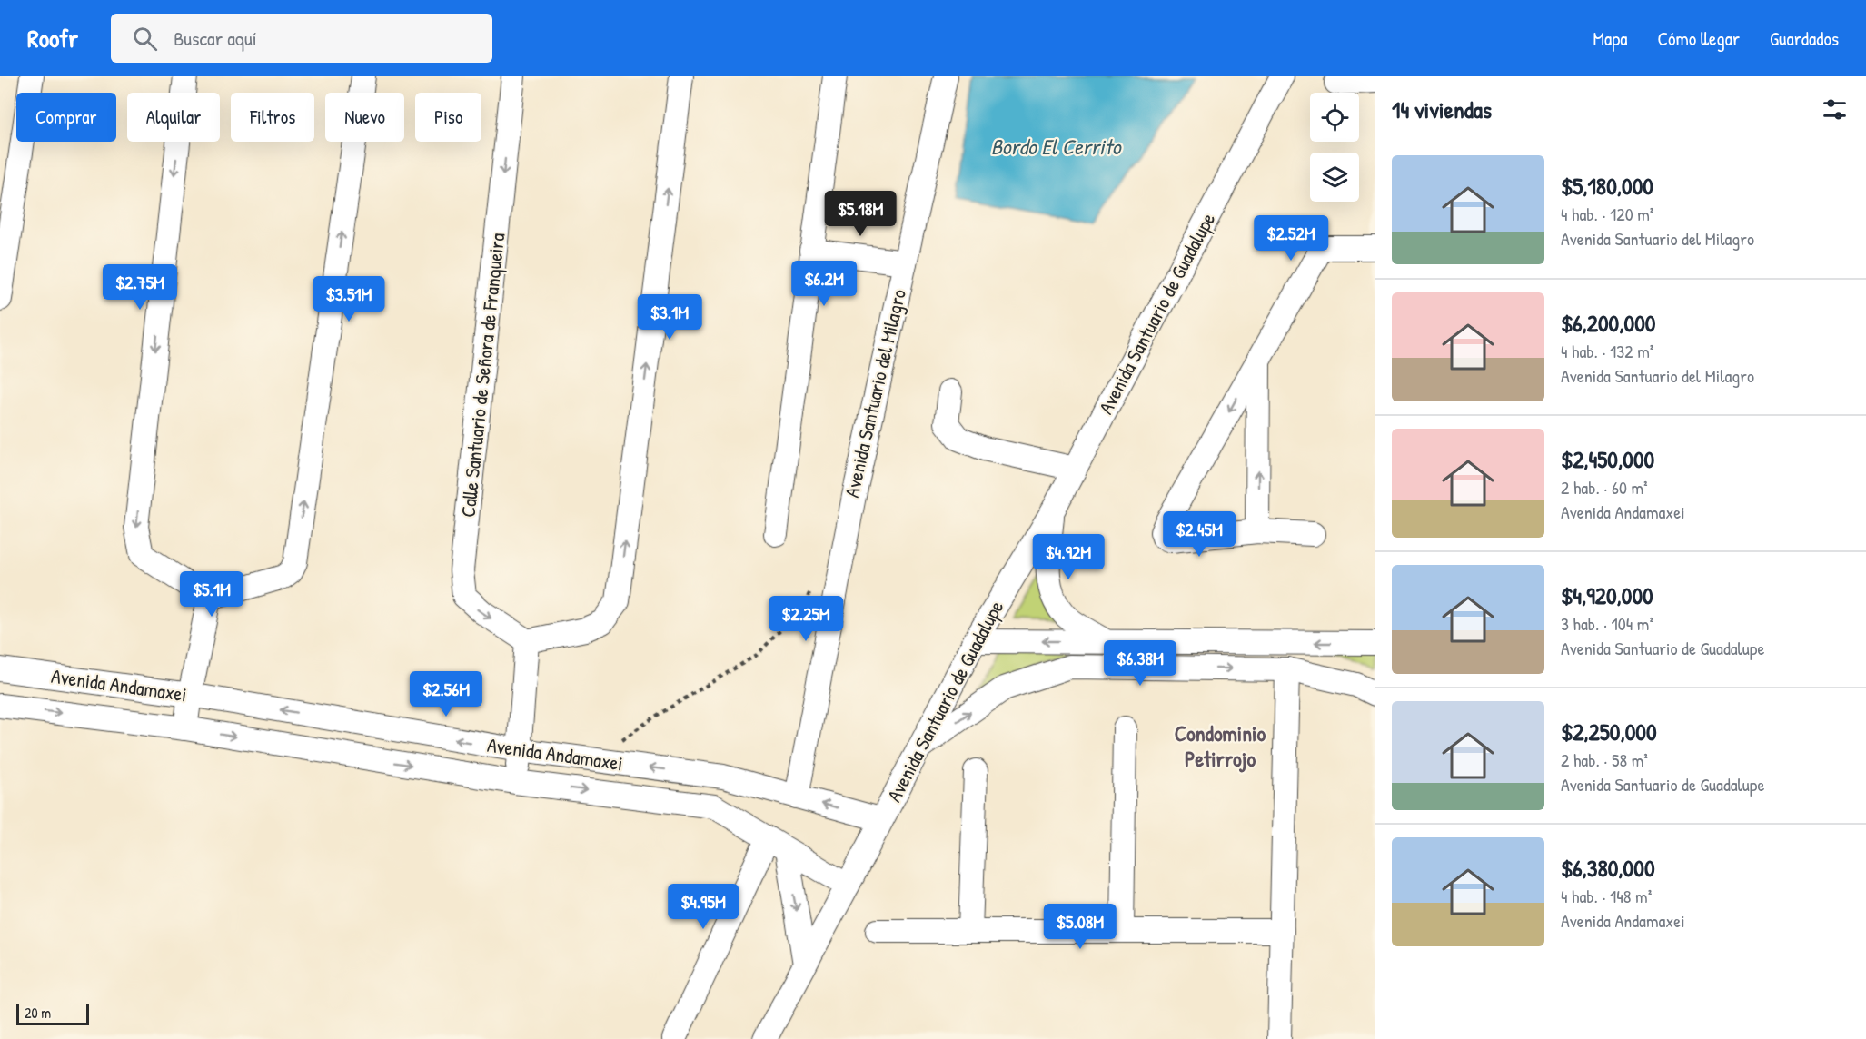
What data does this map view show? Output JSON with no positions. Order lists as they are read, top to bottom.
{
  "streets": {
    "street": [
      "Avenida Santuario de Guadalupe",
      "Calle Santuario de Señora de Franqueira",
      "Avenida Santuario del Milagro",
      "Avenida Andamaxei"
    ]
  },
  "crossings": [
    ["Avenida Santuario de Guadalupe", "Avenida Andamaxei"],
    ["Avenida Santuario del Milagro", "Avenida Andamaxei"]
  ],
  "one_way": ["Calle Santuario de Señora de Franqueira"],
  "districts": ["Condominio Petirrojo"],
  "water": ["Bordo El Cerrito"],
  "scale_bar": "20 m",
  "page": {
    "header": "Roofr",
    "search": "Buscar aquí",
    "nav": ["Mapa", "Cómo llegar", "Guardados"],
    "heading": "14 viviendas",
    "chip": [
      "Comprar",
      "Alquilar",
      "Filtros",
      "Nuevo",
      "Piso"
    ],
    "list": [
      {
        "name": "$5,180,000",
        "note": "4 hab. · 120 m² · Avenida Santuario del Milagro"
      },
      {
        "name": "$6,200,000",
        "note": "4 hab. · 132 m² · Avenida Santuario del Milagro"
      },
      {
        "name": "$2,450,000",
        "note": "2 hab. · 60 m² · Avenida Andamaxei"
      },
      {
        "name": "$4,920,000",
        "note": "3 hab. · 104 m² · Avenida Santuario de Guadalupe"
      },
      {
        "name": "$2,250,000",
        "note": "2 hab. · 58 m² · Avenida Santuario de Guadalupe"
      },
      {
        "name": "$6,380,000",
        "note": "4 hab. · 148 m² · Avenida Andamaxei"
      }
    ],
    "price": [
      "$5.18M",
      "$2.52M",
      "$6.2M",
      "$2.75M",
      "$3.51M",
      "$3.1M",
      "$2.45M",
      "$4.92M",
      "$5.1M",
      "$2.25M",
      "$6.38M",
      "$2.56M",
      "$4.95M",
      "$5.08M"
    ],
    "scale": "20 m"
  }
}
